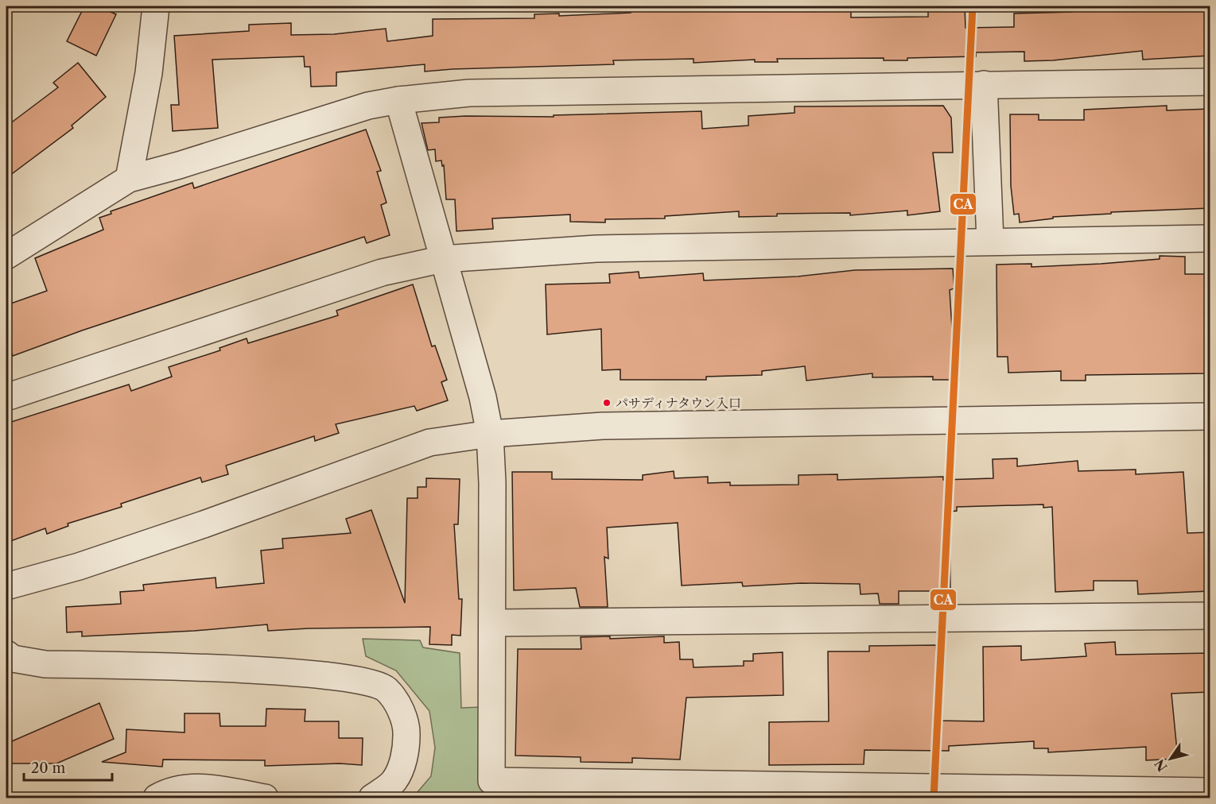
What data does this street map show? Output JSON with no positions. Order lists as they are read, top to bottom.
{
  "places": ["パサディナタウン入口"],
  "lines": ["transit line CA"],
  "scale_bar": "20 m",
  "north": "bottom left"
}
